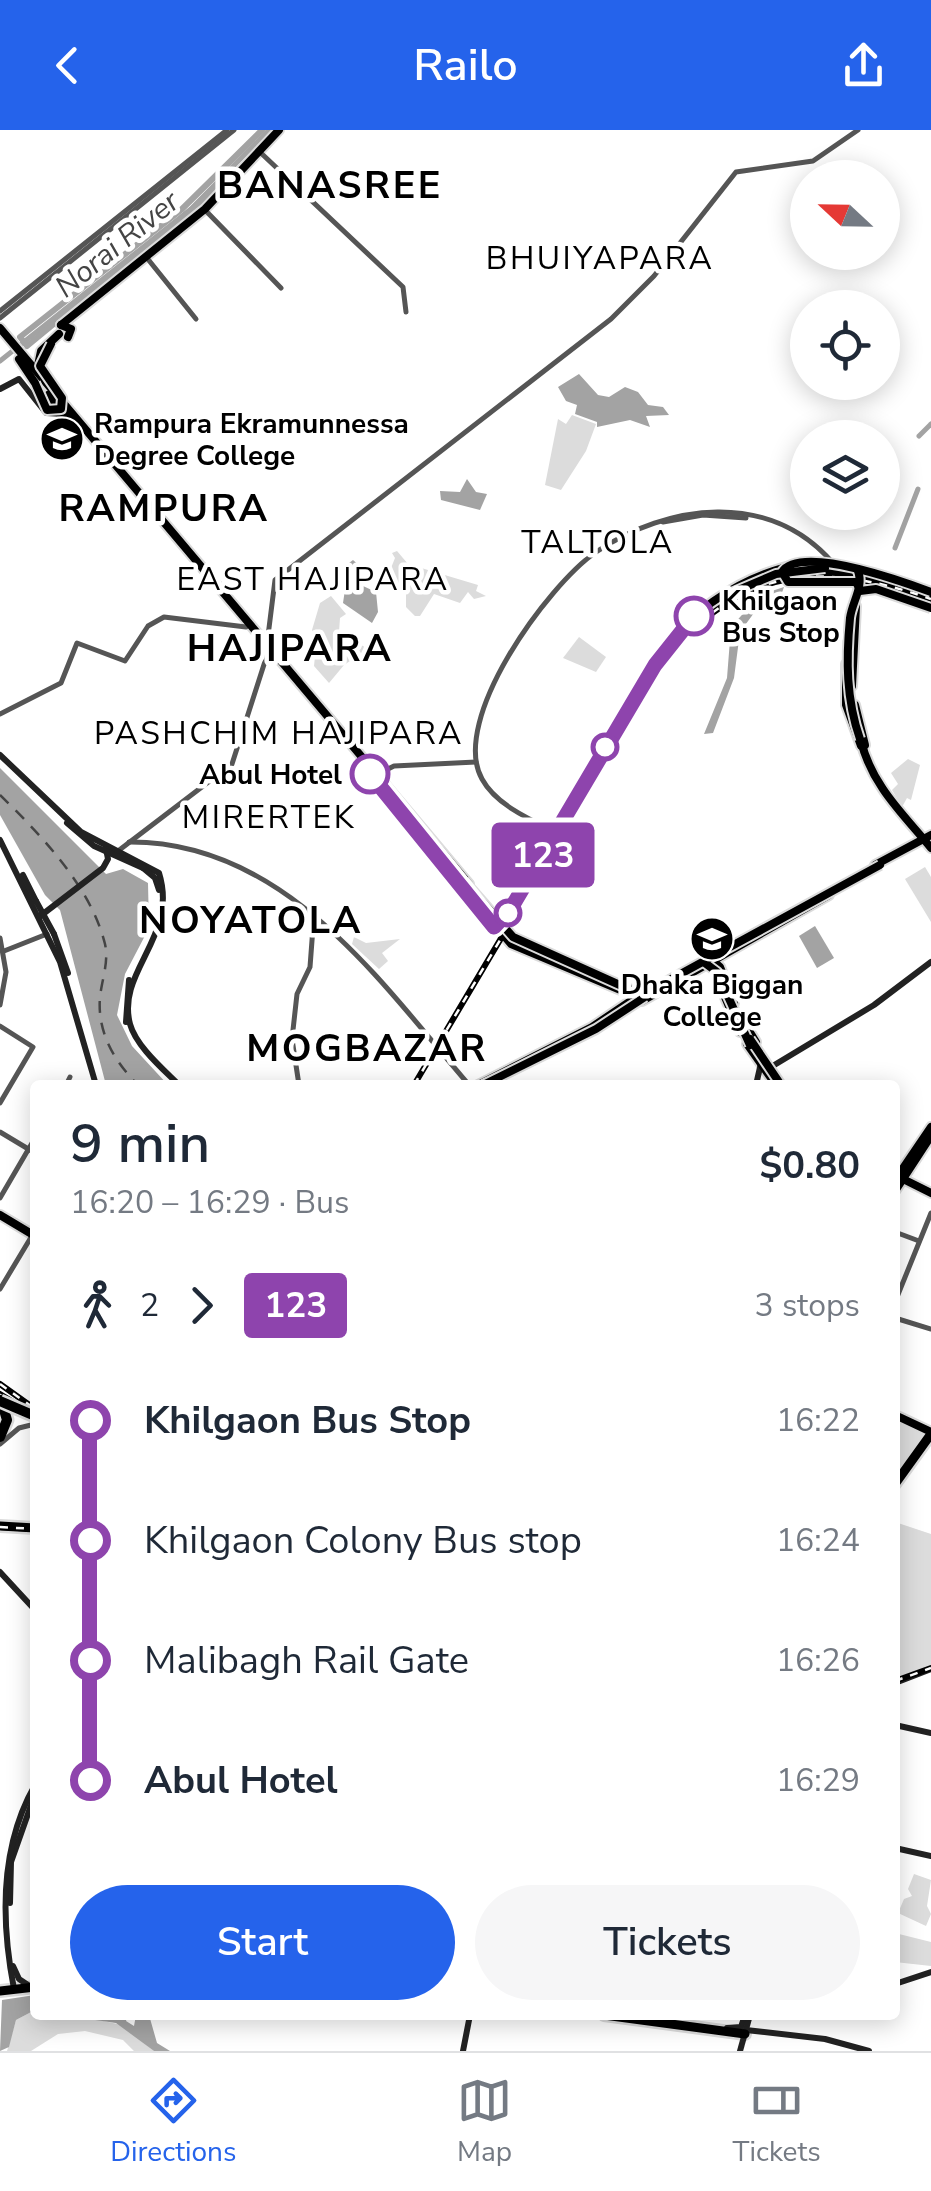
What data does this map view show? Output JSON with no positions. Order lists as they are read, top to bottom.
{
  "districts": [
    "BANASREE",
    "BHUIYAPARA",
    "RAMPURA",
    "TALTOLA",
    "EAST HAJIPARA",
    "HAJIPARA",
    "PASHCHIM HAJIPARA",
    "MIRERTEK",
    "NOYATOLA",
    "MOGBAZAR"
  ],
  "water": ["Norai River"],
  "places": {
    "school or university": ["Rampura Ekramunnessa Degree College", "Dhaka Biggan College"],
    "other": ["Khilgaon Bus Stop", "Abul Hotel"]
  },
  "lines": ["bus line 123"],
  "north": "left",
  "page": {
    "header": "Railo",
    "on_map": "123",
    "heading": ["9 min", "16:20 – 16:29 · Bus", "$0.80"],
    "legs": ["2", "123", "3 stops"],
    "list": [
      {
        "name": "Khilgaon Bus Stop",
        "value": "16:22"
      },
      {
        "name": "Khilgaon Colony Bus stop",
        "value": "16:24"
      },
      {
        "name": "Malibagh Rail Gate",
        "value": "16:26"
      },
      {
        "name": "Abul Hotel",
        "value": "16:29"
      }
    ],
    "buttons": ["Start", "Tickets"],
    "tabs": ["Directions", "Map", "Tickets"]
  }
}
